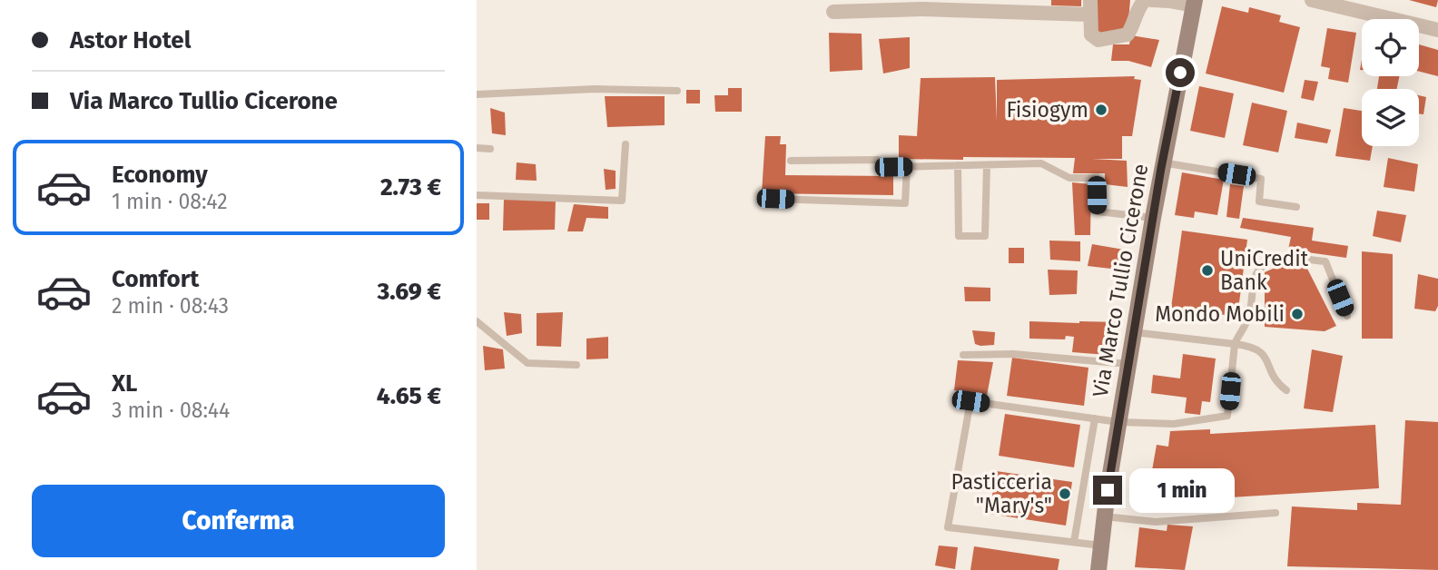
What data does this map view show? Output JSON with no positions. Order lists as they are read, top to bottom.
{
  "streets": {
    "main road": ["Via Marco Tullio Cicerone"]
  },
  "places": [
    "Fisiogym",
    "UniCredit Bank",
    "Mondo Mobili",
    "Pasticceria \"Mary's\""
  ],
  "page": {
    "banner": ["Astor Hotel", "Via Marco Tullio Cicerone"],
    "list": [
      {
        "name": "Economy",
        "note": "1 min · 08:42",
        "value": "2.73 €"
      },
      {
        "name": "Comfort",
        "note": "2 min · 08:43",
        "value": "3.69 €"
      },
      {
        "name": "XL",
        "note": "3 min · 08:44",
        "value": "4.65 €"
      }
    ],
    "bubble": "1 min",
    "buttons": "Conferma"
  }
}
